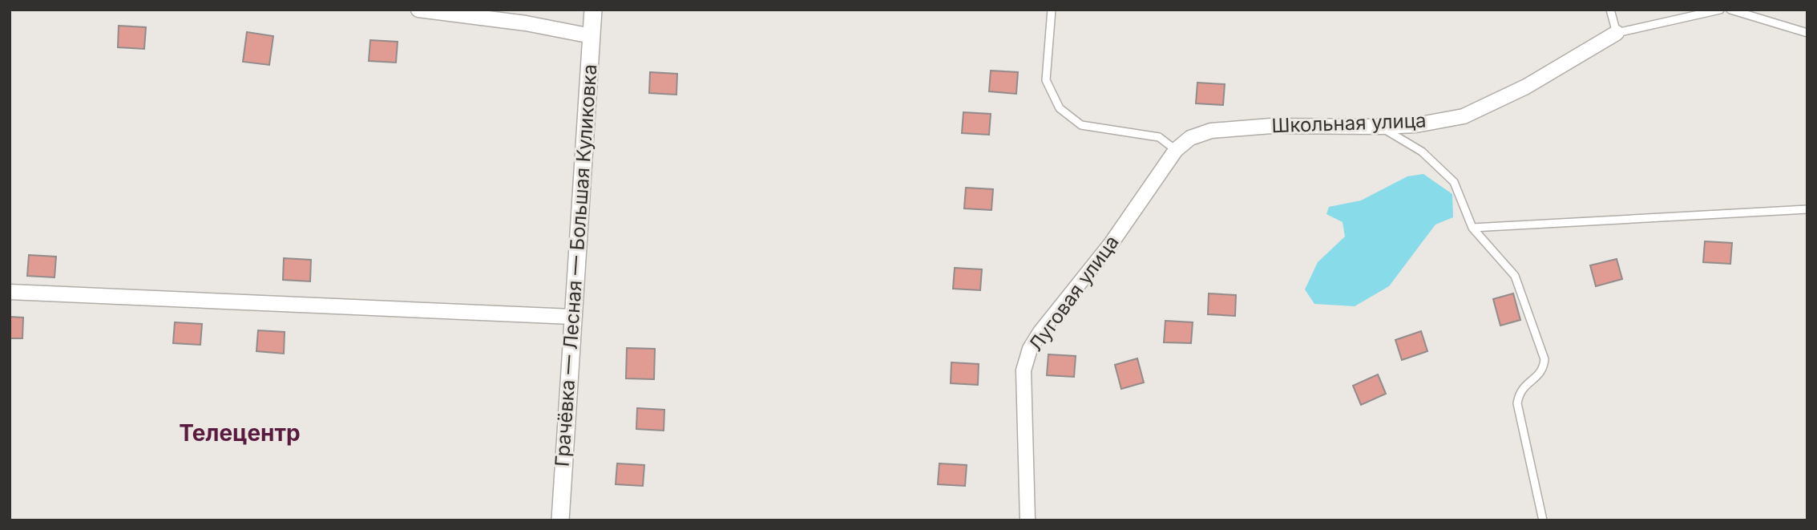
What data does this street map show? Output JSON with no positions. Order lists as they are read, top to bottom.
{
  "streets": {
    "street": ["Школьная улица", "Грачёвка — Лесная — Большая Куликовка", "Луговая улица"]
  },
  "crossings": [
    ["Школьная улица", "Луговая улица"]
  ],
  "districts": ["Телецентр"]
}
